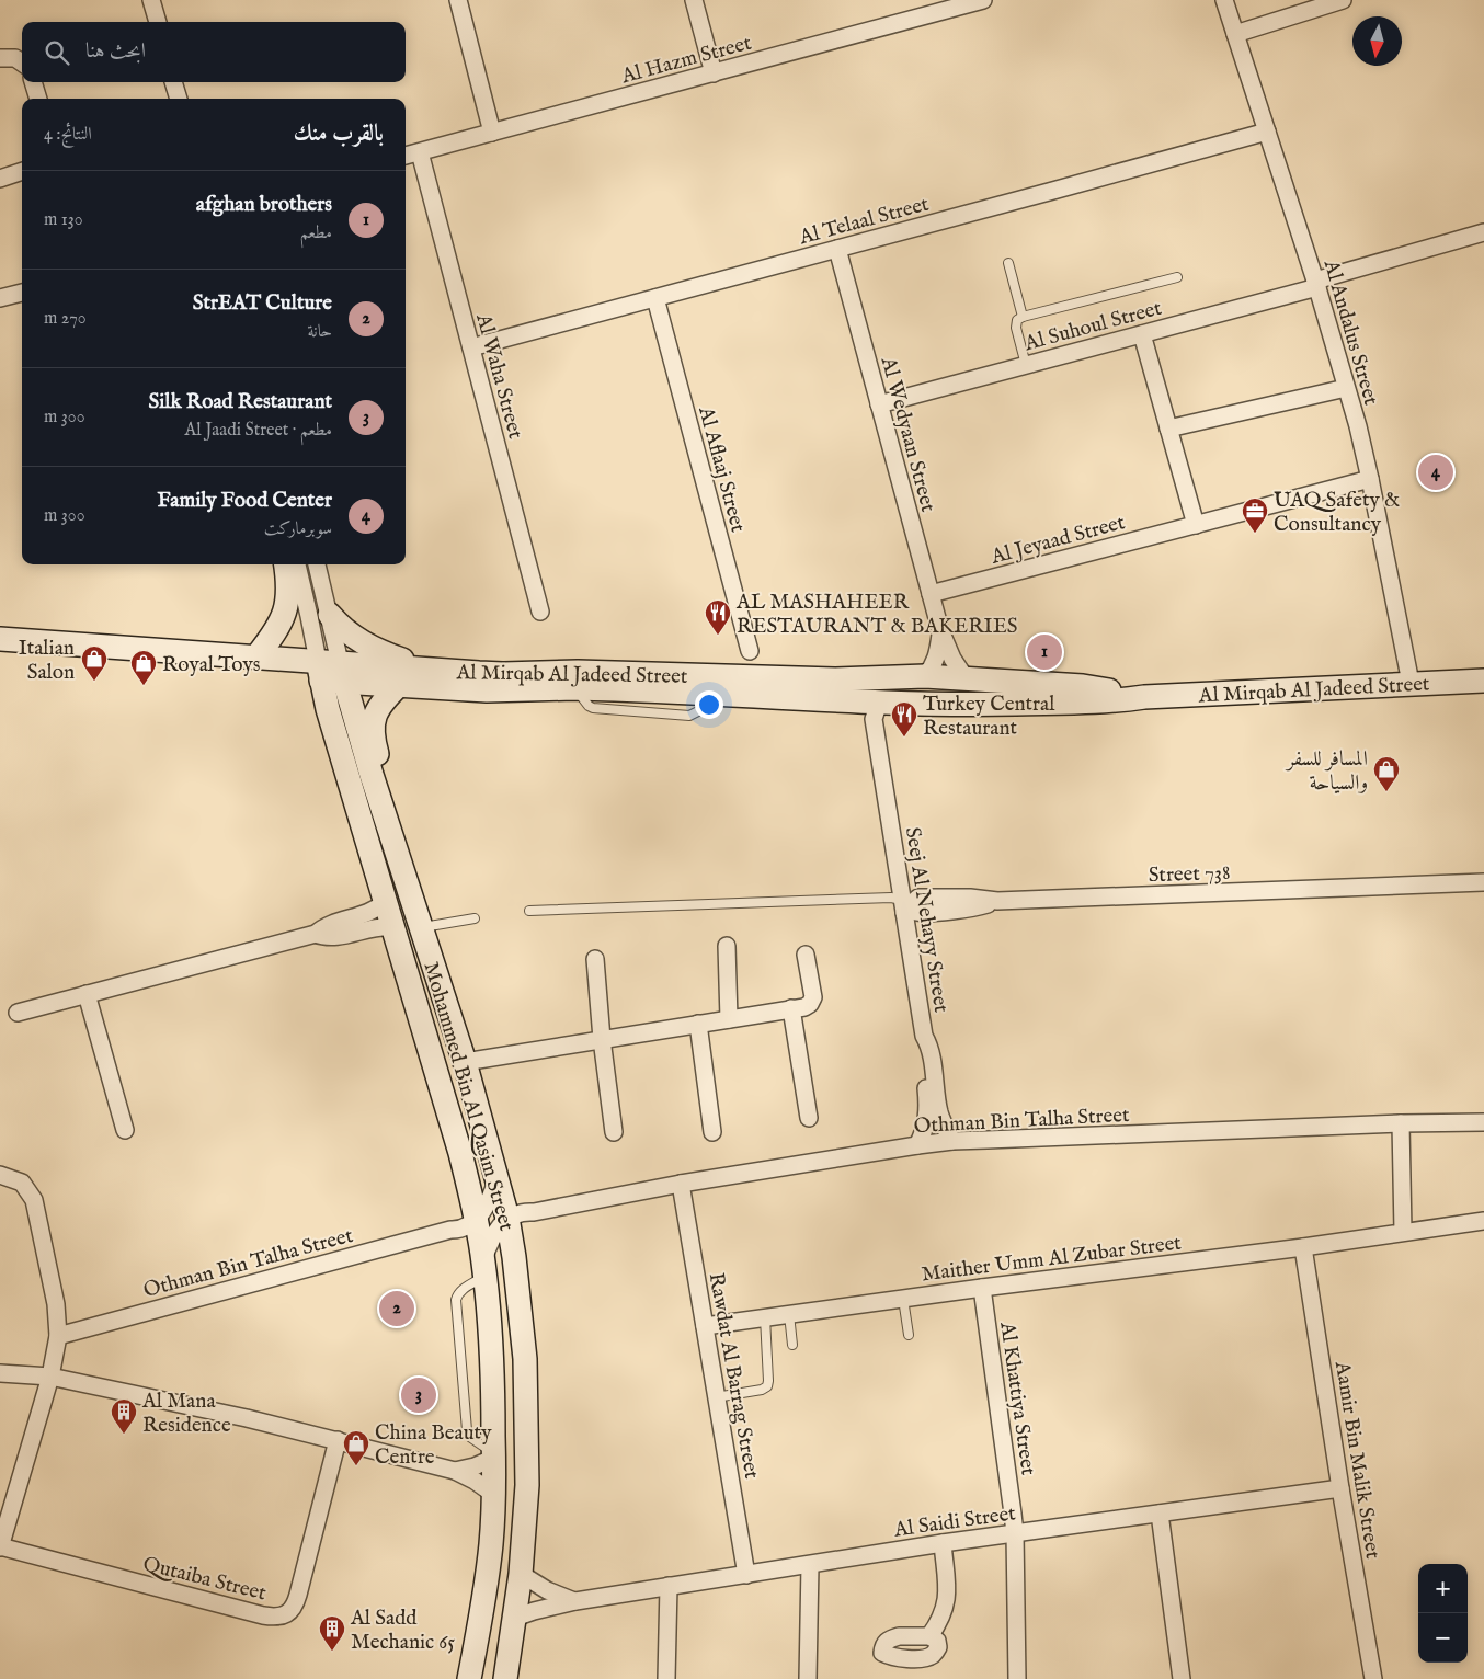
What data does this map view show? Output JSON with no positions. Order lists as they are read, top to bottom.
{
  "streets": {
    "street": [
      "Al Hazm Street",
      "Al Telaal Street",
      "Al Suhoul Street",
      "Al Andalus Street",
      "Al Waha Street",
      "Al Wedyaan Street",
      "Al Aflaaj Street",
      "Al Jeyaad Street",
      "Al Mirqab Al Jadeed Street",
      "Street 738",
      "Seej Al Nehayy Street",
      "Mohammed Bin Al Qasim Street",
      "Othman Bin Talha Street",
      "Maither Umm Al Zubar Street",
      "Rawdat Al Barrag Street",
      "Al Khattiya Street",
      "Aamir Bin Malik Street",
      "Al Saidi Street",
      "Qutaiba Street"
    ]
  },
  "crossings": [
    ["Al Hazm Street", "Al Waha Street"],
    ["Al Telaal Street", "Al Andalus Street"],
    ["Al Telaal Street", "Al Waha Street"],
    ["Al Telaal Street", "Al Wedyaan Street"],
    ["Al Telaal Street", "Al Aflaaj Street"],
    ["Al Suhoul Street", "Al Andalus Street"],
    ["Al Suhoul Street", "Al Wedyaan Street"],
    ["Al Andalus Street", "Al Jeyaad Street"],
    ["Al Andalus Street", "Al Mirqab Al Jadeed Street"],
    ["Al Wedyaan Street", "Al Jeyaad Street"],
    ["Al Wedyaan Street", "Al Mirqab Al Jadeed Street"],
    ["Al Mirqab Al Jadeed Street", "Seej Al Nehayy Street"],
    ["Al Mirqab Al Jadeed Street", "Mohammed Bin Al Qasim Street"],
    ["Street 738", "Seej Al Nehayy Street"],
    ["Seej Al Nehayy Street", "Othman Bin Talha Street"],
    ["Mohammed Bin Al Qasim Street", "Othman Bin Talha Street"],
    ["Mohammed Bin Al Qasim Street", "Al Saidi Street"],
    ["Othman Bin Talha Street", "Rawdat Al Barrag Street"],
    ["Maither Umm Al Zubar Street", "Rawdat Al Barrag Street"],
    ["Maither Umm Al Zubar Street", "Al Khattiya Street"],
    ["Maither Umm Al Zubar Street", "Aamir Bin Malik Street"],
    ["Rawdat Al Barrag Street", "Al Saidi Street"],
    ["Al Khattiya Street", "Al Saidi Street"],
    ["Aamir Bin Malik Street", "Al Saidi Street"]
  ],
  "places": {
    "office": ["UAQ Safety & Consultancy"],
    "restaurant": ["AL MASHAHEER RESTAURANT & BAKERIES", "Turkey Central Restaurant"],
    "shop": [
      "Italian Salon",
      "Royal Toys",
      "المسافر للسفر والسياحة",
      "China Beauty Centre"
    ],
    "building": ["Al Mana Residence", "Al Sadd Mechanic 65"]
  },
  "north": "bottom",
  "page": {
    "search": "ابحث هنا",
    "heading": ["بالقرب منك", "النتائج: 4"],
    "list": [
      {
        "mark": "1",
        "name": "afghan brothers",
        "note": "مطعم",
        "value": "130 m"
      },
      {
        "mark": "2",
        "name": "StrEAT Culture",
        "note": "حانة",
        "value": "270 m"
      },
      {
        "mark": "3",
        "name": "Silk Road Restaurant",
        "note": "مطعم · Al Jaadi Street",
        "value": "300 m"
      },
      {
        "mark": "4",
        "name": "Family Food Center",
        "note": "سوبرماركت",
        "value": "300 m"
      }
    ],
    "pins": [
      "4",
      "1",
      "2",
      "3"
    ],
    "map_buttons": ["+", "−"]
  }
}
